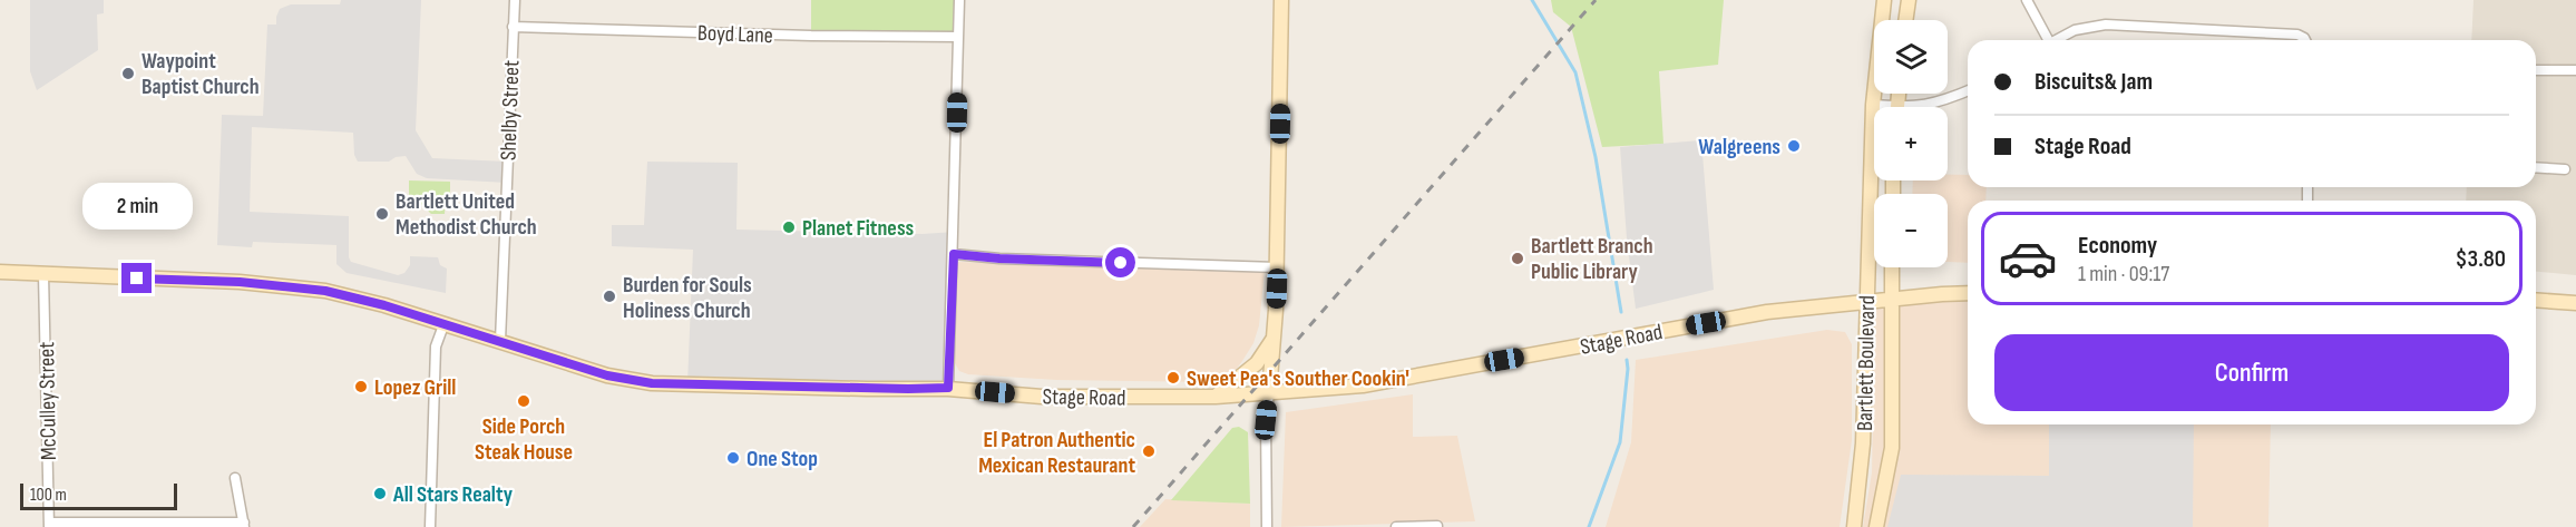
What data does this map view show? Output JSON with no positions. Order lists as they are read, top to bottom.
{
  "streets": {
    "main road": ["Stage Road", "Bartlett Boulevard"],
    "street": ["Boyd Lane", "Shelby Street", "McCulley Street"]
  },
  "crossings": [
    ["Boyd Lane", "Shelby Street"],
    ["Shelby Street", "Stage Road"],
    ["Stage Road", "Bartlett Boulevard"],
    ["Stage Road", "McCulley Street"]
  ],
  "places": [
    "Waypoint Baptist Church",
    "Walgreens",
    "Bartlett United Methodist Church",
    "Planet Fitness",
    "Bartlett Branch Public Library",
    "Burden for Souls Holiness Church",
    "Sweet Pea's Souther Cookin'",
    "Lopez Grill",
    "Side Porch Steak House",
    "El Patron Authentic Mexican Restaurant",
    "One Stop",
    "All Stars Realty"
  ],
  "scale_bar": "100 m",
  "page": {
    "map_buttons": ["+", "−"],
    "banner": ["Biscuits& Jam", "Stage Road"],
    "bubble": "2 min",
    "list": [
      {
        "name": "Economy",
        "note": "1 min · 09:17",
        "value": "$3.80"
      }
    ],
    "buttons": "Confirm",
    "scale": "100 m"
  }
}
